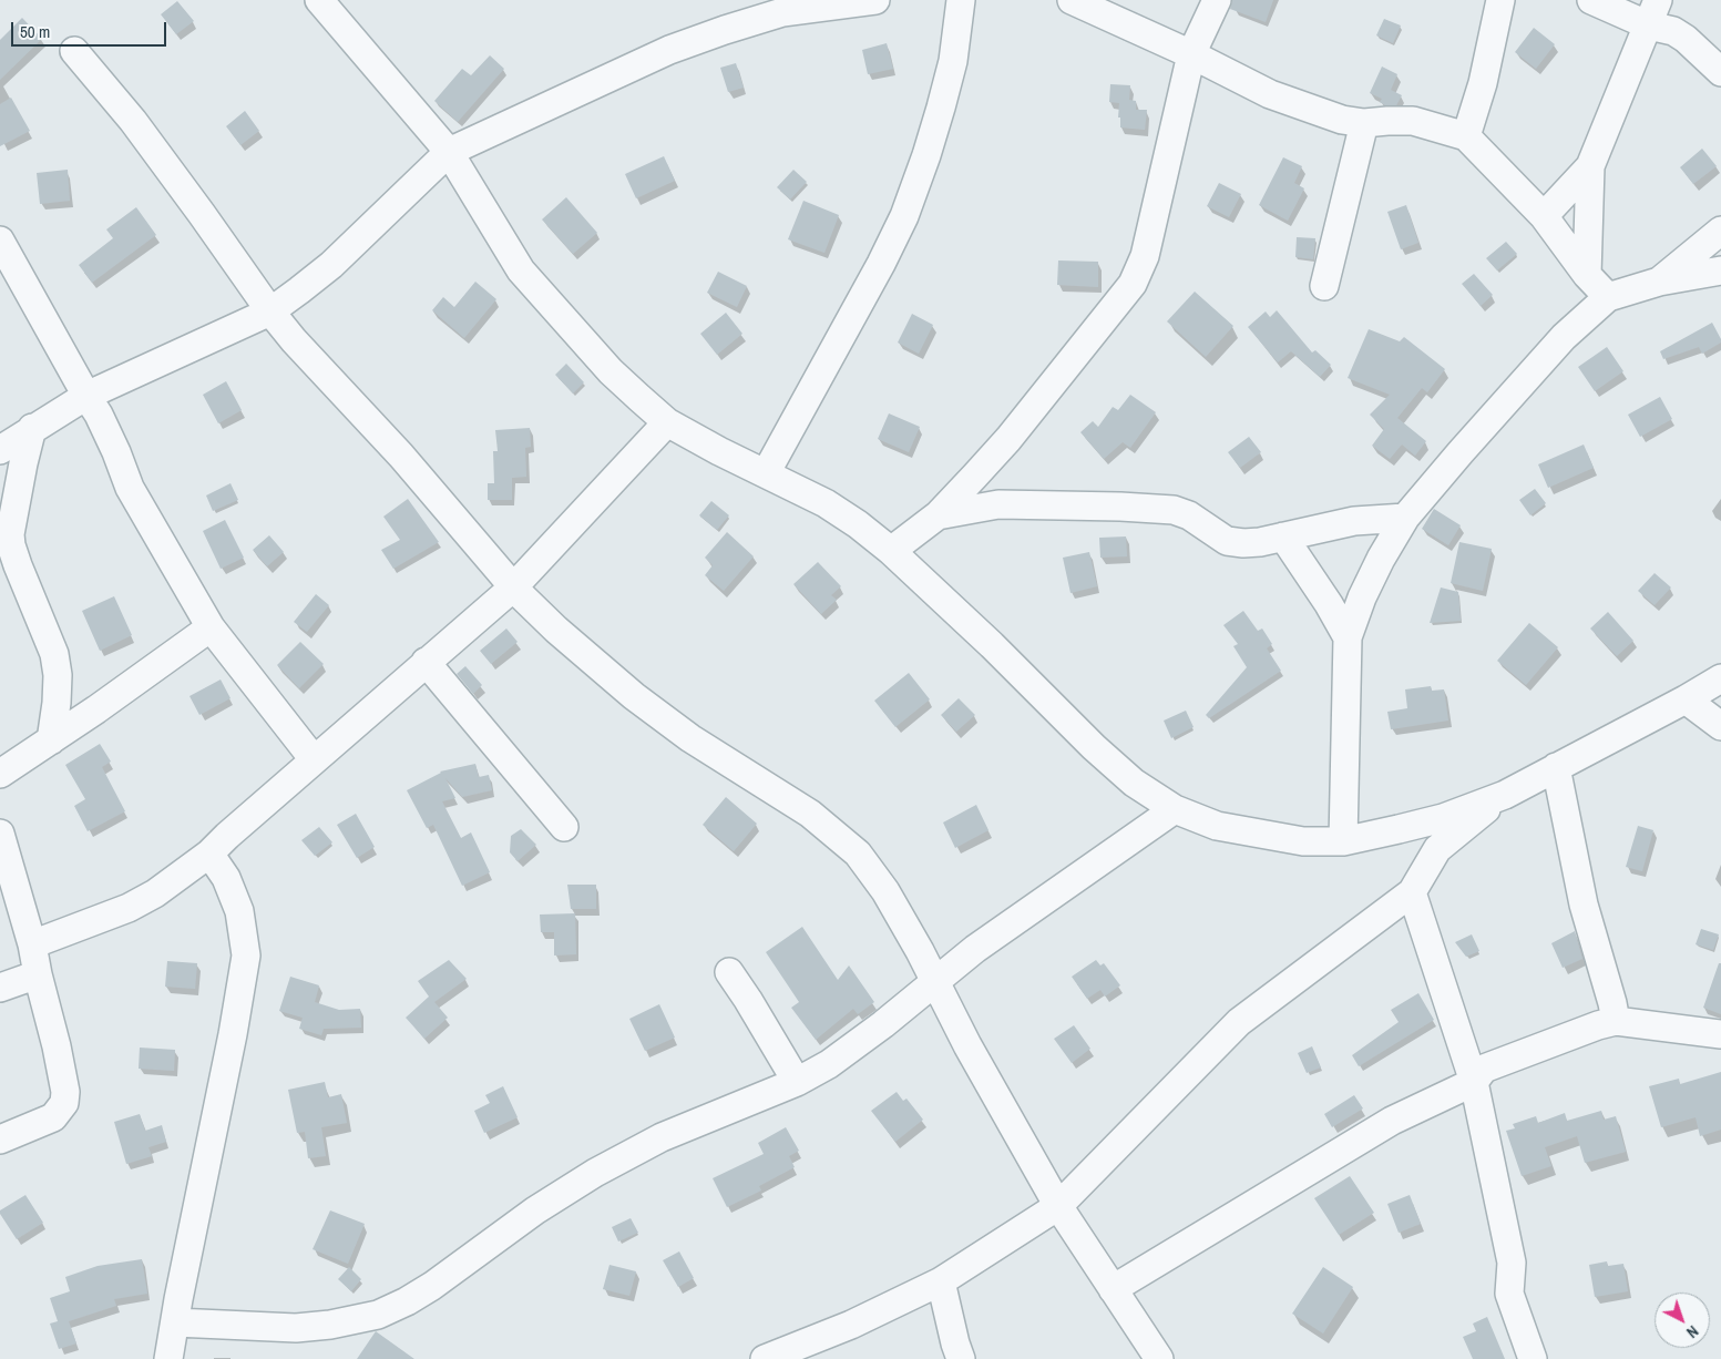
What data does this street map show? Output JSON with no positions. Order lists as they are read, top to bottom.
{
  "scale_bar": "50 m",
  "north": "bottom right"
}
